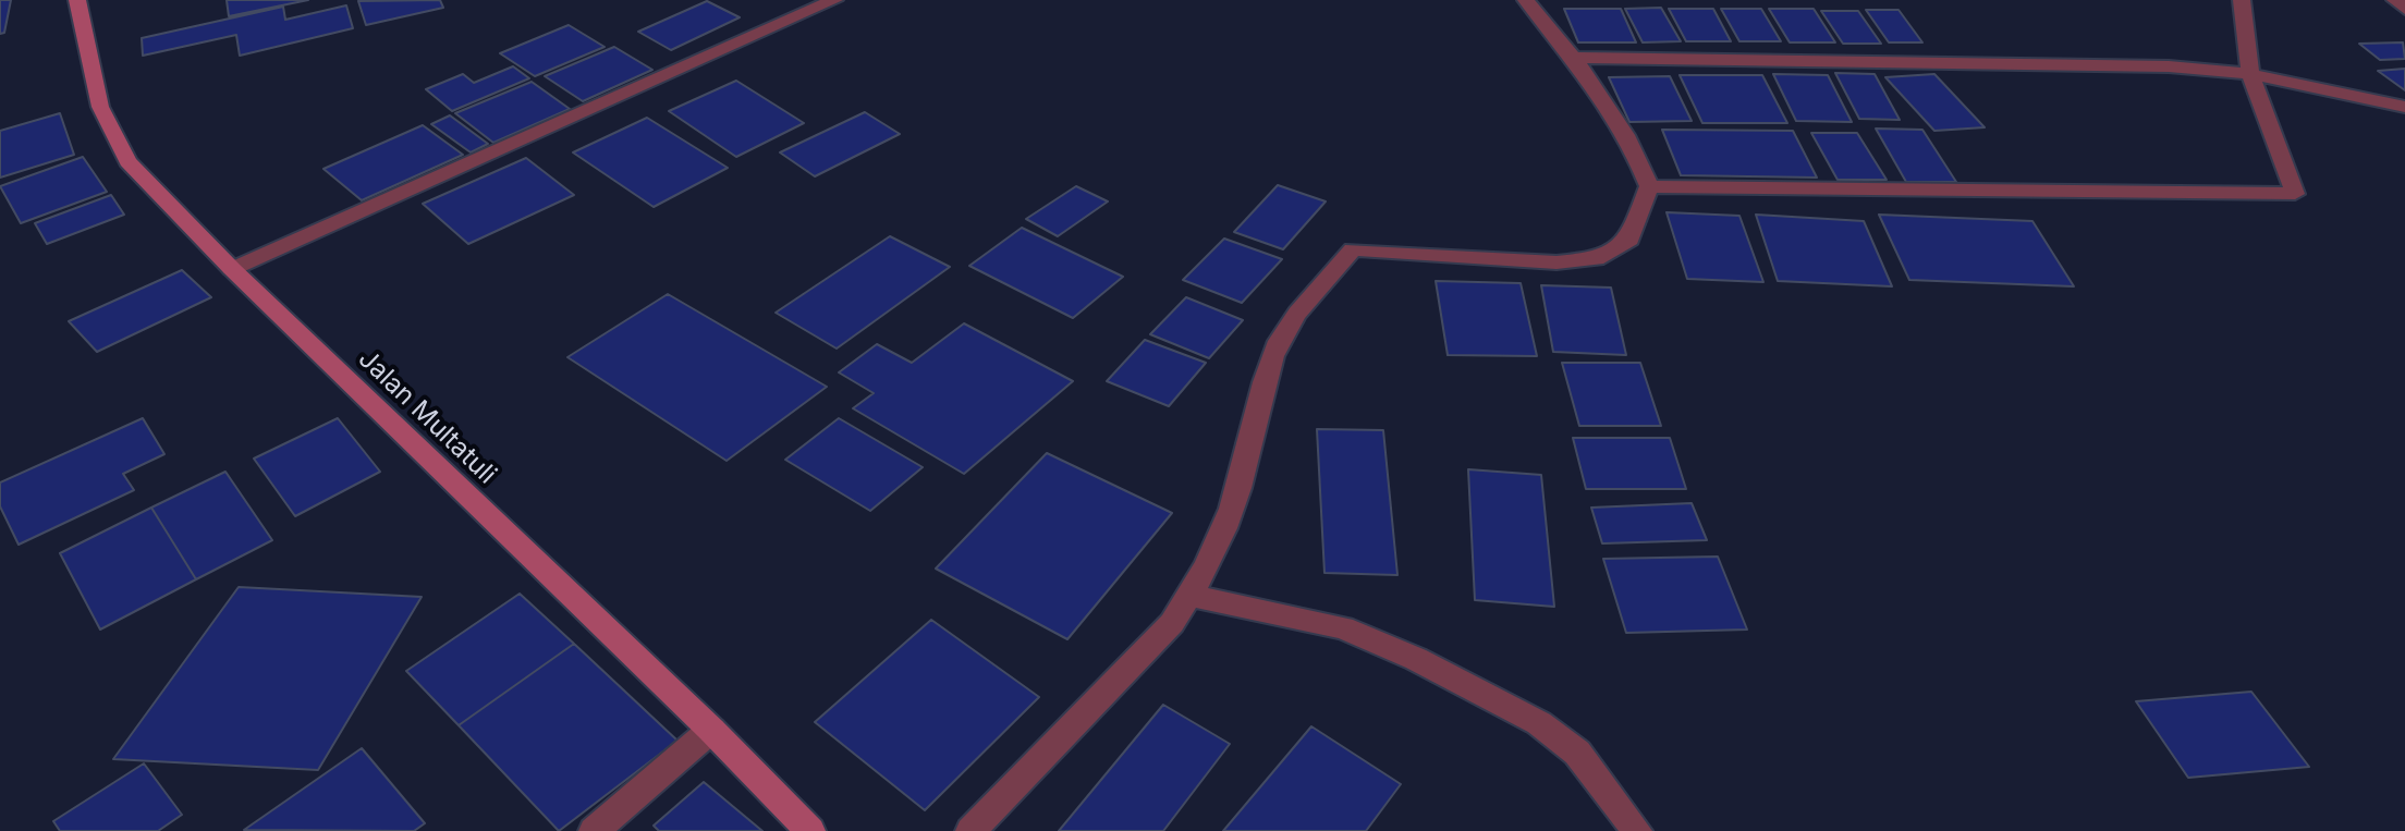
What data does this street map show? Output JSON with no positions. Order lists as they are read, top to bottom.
{
  "streets": {
    "main road": ["Jalan Multatuli"]
  }
}
